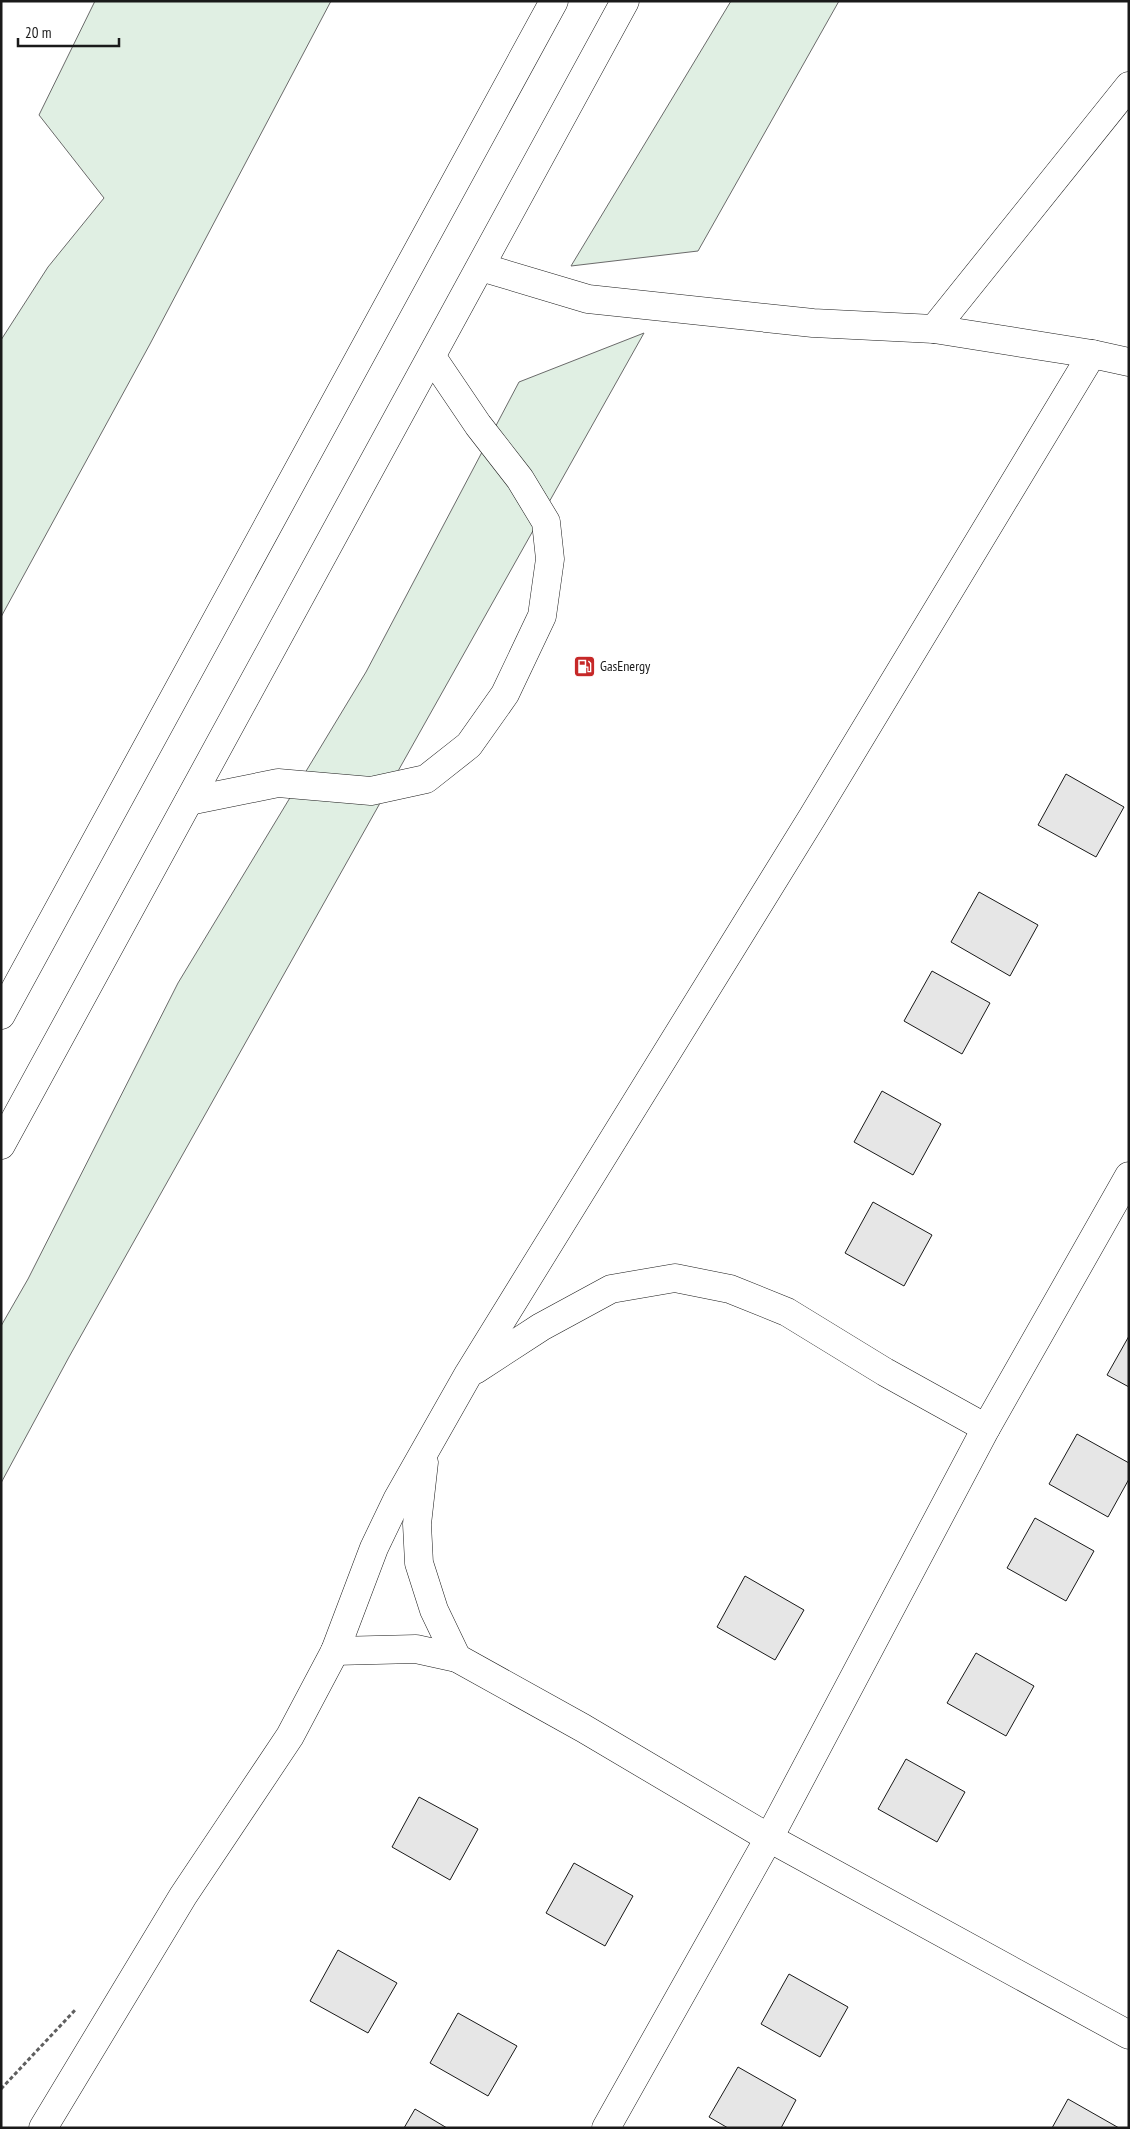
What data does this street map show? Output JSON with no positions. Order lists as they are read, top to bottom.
{
  "places": {
    "fuel station": ["GasEnergy"]
  },
  "scale_bar": "20 m"
}
